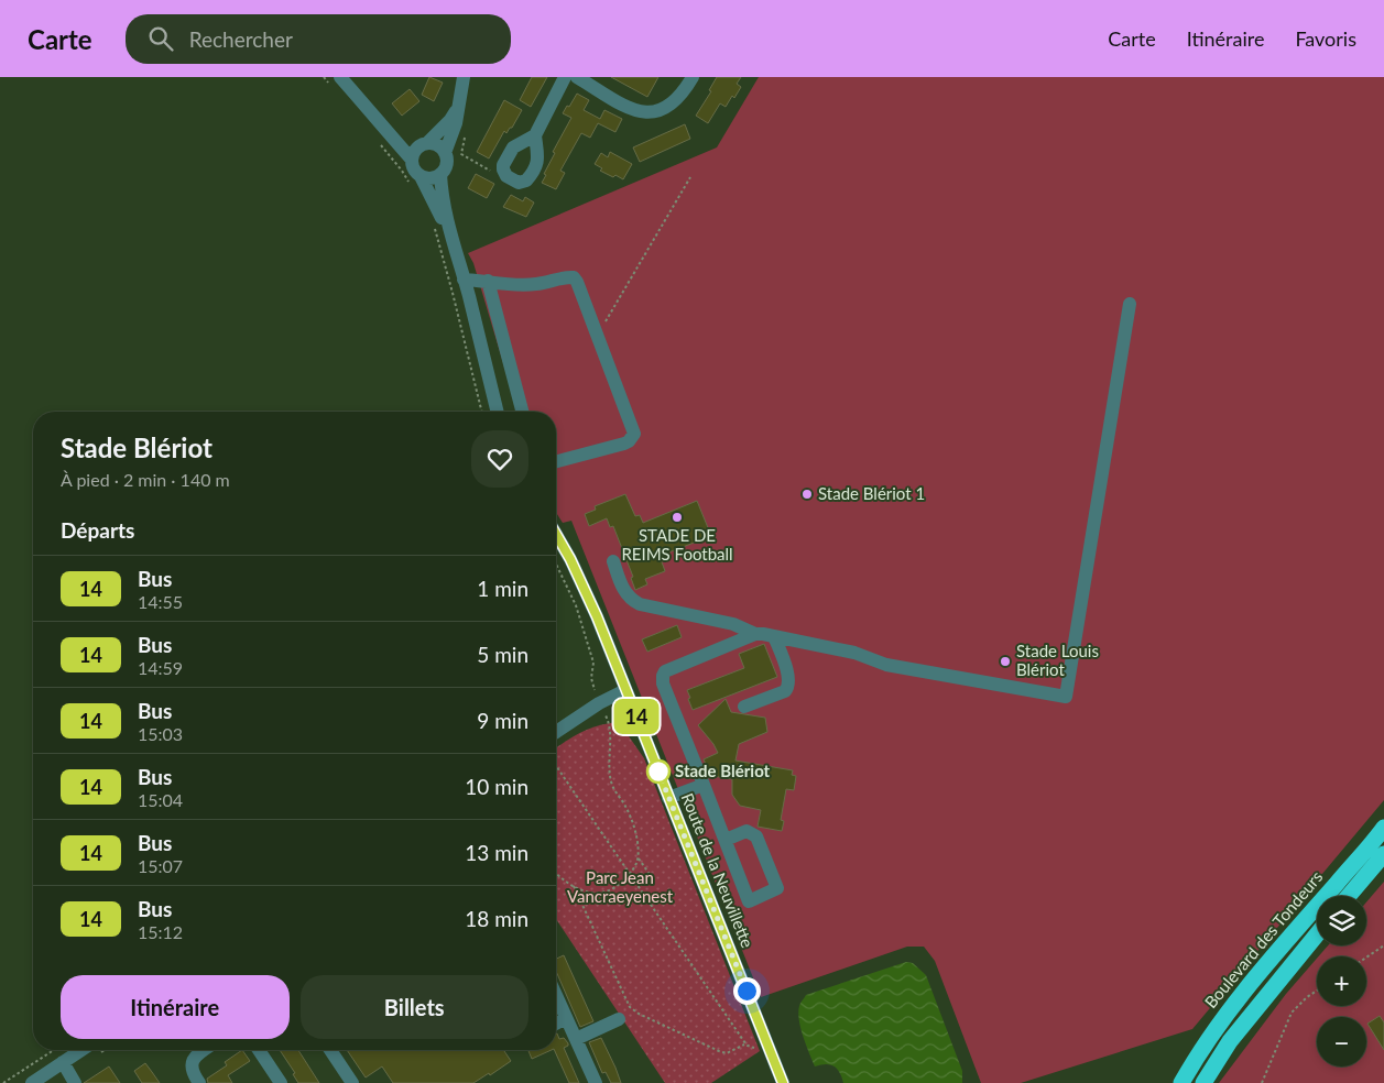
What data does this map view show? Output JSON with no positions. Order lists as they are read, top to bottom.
{
  "streets": {
    "highway": ["Boulevard des Tondeurs"],
    "street": ["Route de la Neuvillette"]
  },
  "parks": ["Parc Jean Vancraeyenest"],
  "places": [
    "Stade Blériot 1",
    "STADE DE REIMS Football",
    "Stade Louis Blériot",
    "Stade Blériot"
  ],
  "lines": ["bus line 14"],
  "page": {
    "header": "Carte",
    "search": "Rechercher",
    "nav": ["Carte", "Itinéraire", "Favoris"],
    "on_map": "14",
    "heading": [
      ["Stade Blériot", "À pied · 2 min · 140 m"],
      "Départs"
    ],
    "list": [
      {
        "mark": "14",
        "name": "Bus",
        "note": "14:55",
        "value": "1 min"
      },
      {
        "mark": "14",
        "name": "Bus",
        "note": "14:59",
        "value": "5 min"
      },
      {
        "mark": "14",
        "name": "Bus",
        "note": "15:03",
        "value": "9 min"
      },
      {
        "mark": "14",
        "name": "Bus",
        "note": "15:04",
        "value": "10 min"
      },
      {
        "mark": "14",
        "name": "Bus",
        "note": "15:07",
        "value": "13 min"
      },
      {
        "mark": "14",
        "name": "Bus",
        "note": "15:12",
        "value": "18 min"
      }
    ],
    "map_buttons": ["+", "−"],
    "buttons": ["Itinéraire", "Billets"]
  }
}
